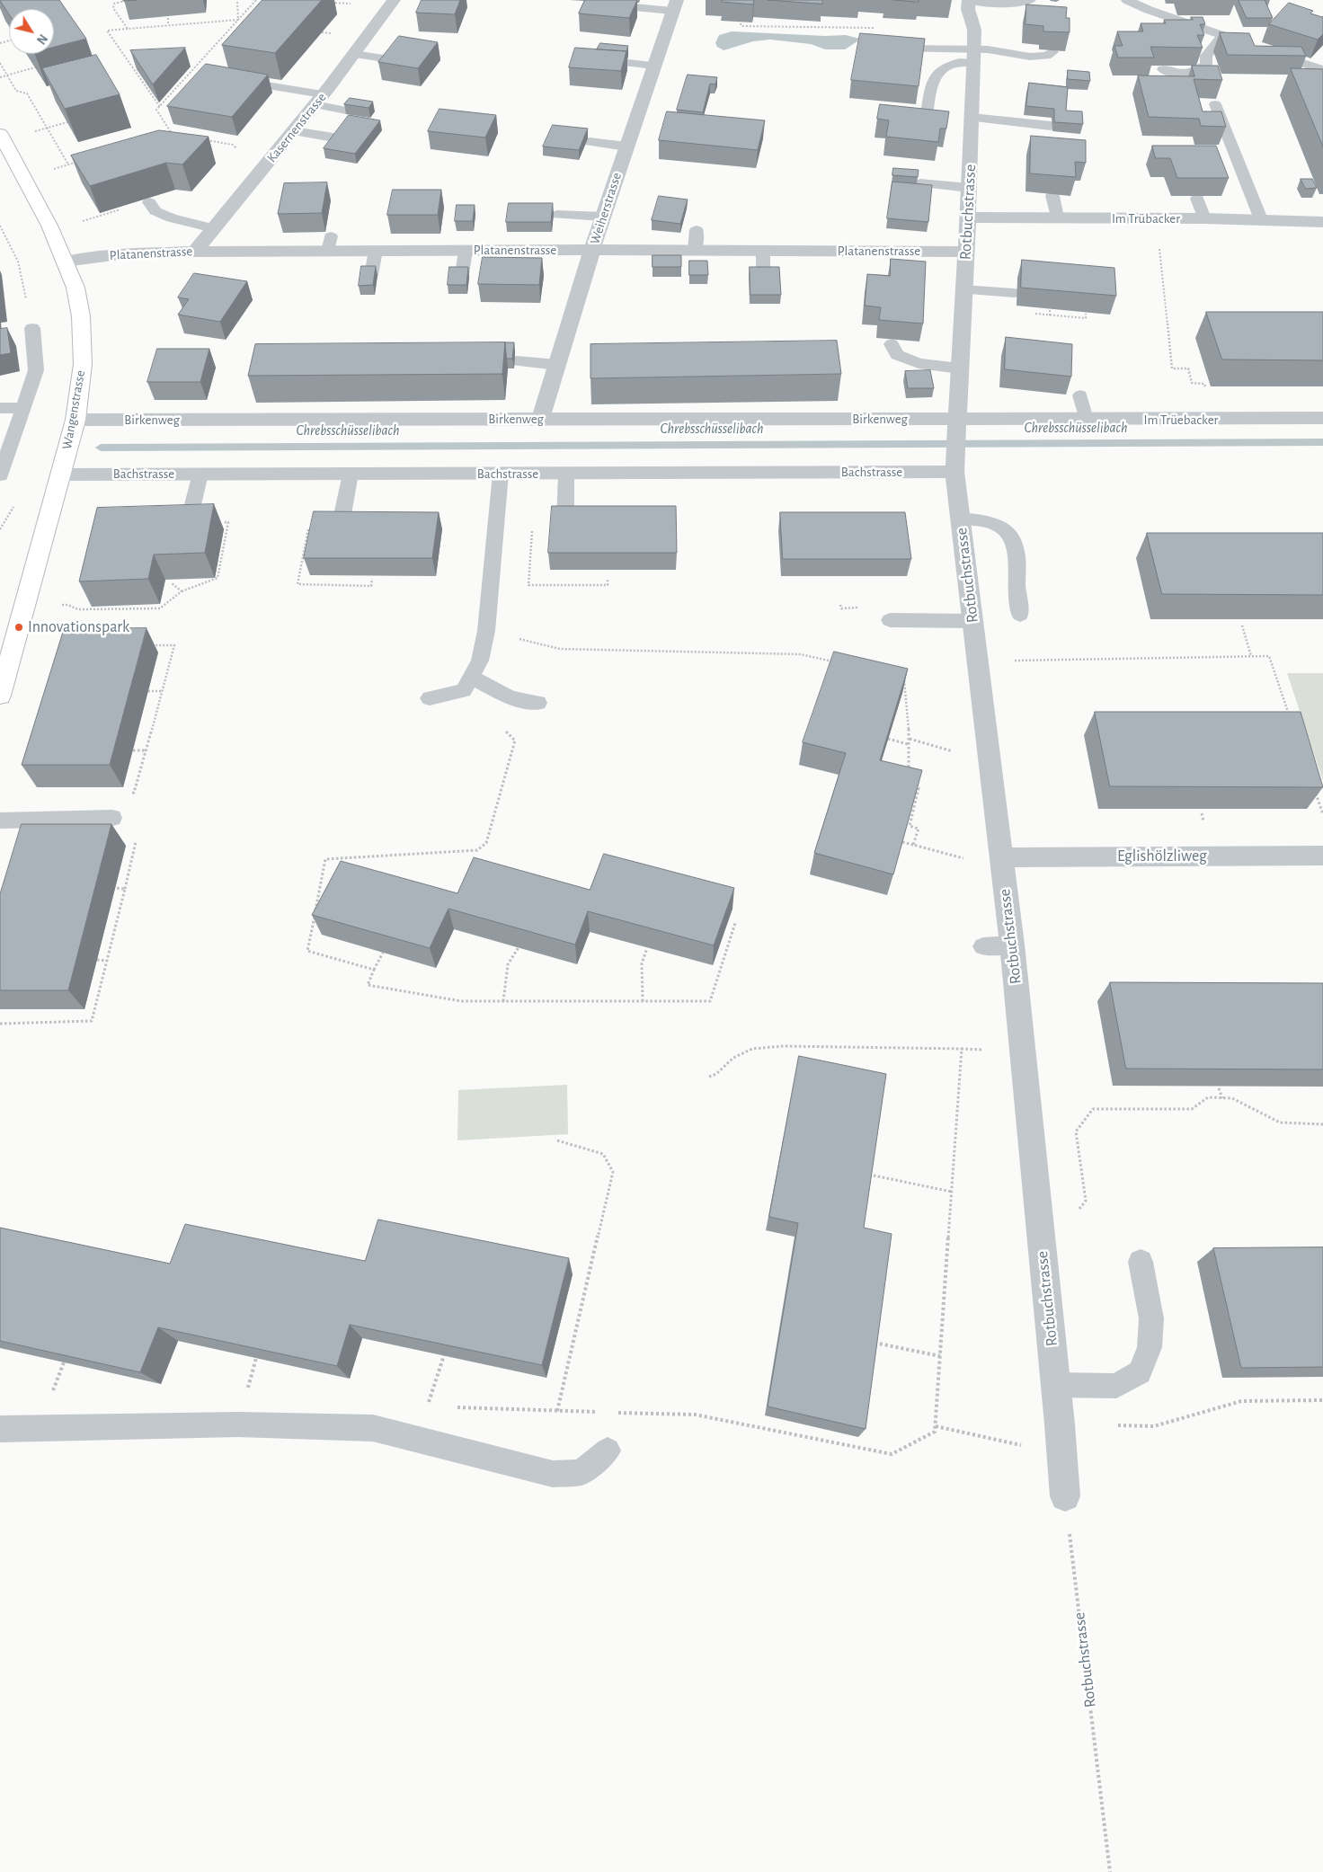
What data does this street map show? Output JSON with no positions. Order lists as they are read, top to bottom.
{
  "streets": {
    "main road": ["Wangenstrasse"],
    "street": [
      "Kasernenstrasse",
      "Weiherstrasse",
      "Rotbuchstrasse",
      "Im Trübacker",
      "Platanenstrasse",
      "Birkenweg",
      "Im Trüebacker",
      "Bachstrasse",
      "Eglishölzliweg"
    ]
  },
  "crossings": [
    ["Kasernenstrasse", "Platanenstrasse"],
    ["Weiherstrasse", "Platanenstrasse"],
    ["Weiherstrasse", "Birkenweg"],
    ["Rotbuchstrasse", "Im Trübacker"],
    ["Rotbuchstrasse", "Platanenstrasse"],
    ["Rotbuchstrasse", "Birkenweg"],
    ["Rotbuchstrasse", "Im Trüebacker"],
    ["Rotbuchstrasse", "Bachstrasse"],
    ["Rotbuchstrasse", "Eglishölzliweg"],
    ["Platanenstrasse", "Wangenstrasse"],
    ["Wangenstrasse", "Birkenweg"],
    ["Wangenstrasse", "Bachstrasse"],
    ["Birkenweg", "Im Trüebacker"]
  ],
  "water": ["Chrebsschüsselibach"],
  "places": ["Innovationspark"],
  "north": "bottom right"
}
